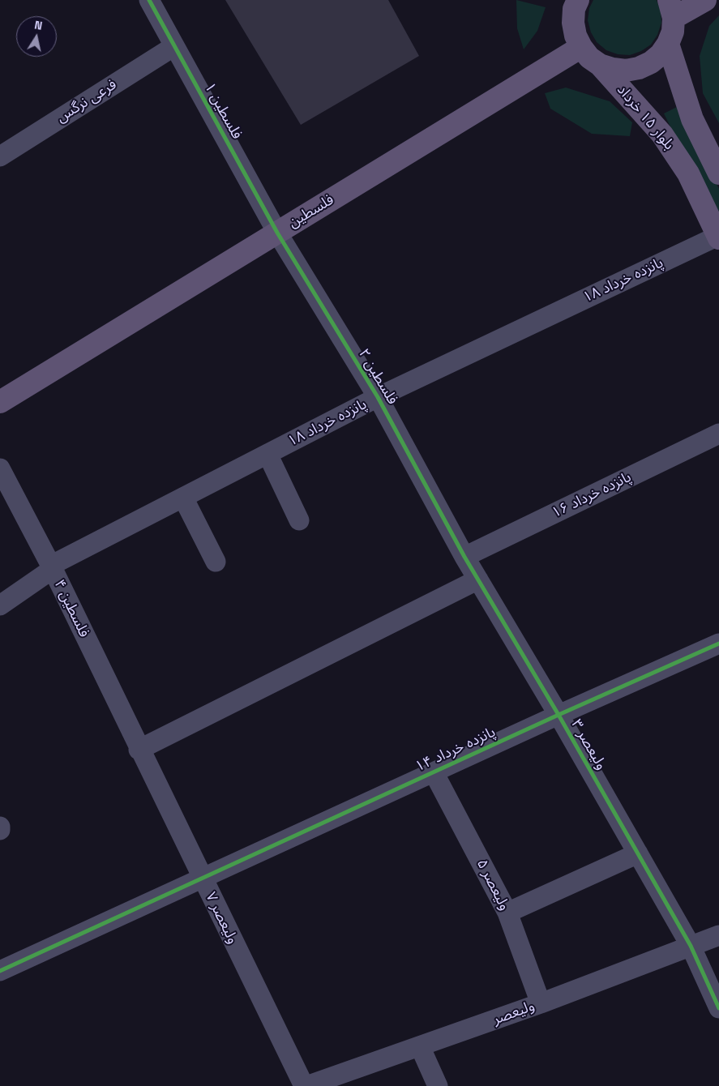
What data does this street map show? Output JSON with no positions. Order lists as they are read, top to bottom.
{
  "streets": {
    "main road": ["بلوار ۱۵ خرداد", "فلسطین"],
    "street": [
      "فرعی نرگس",
      "فلسطین ۱",
      "پانزده خرداد ۱۸",
      "فلسطین ۲",
      "پانزده خرداد ۱۶",
      "فلسطین ۴",
      "ولیعصر ۳",
      "پانزده خرداد ۱۴",
      "ولیعصر ۵",
      "ولیعصر ۷",
      "ولیعصر"
    ]
  },
  "crossings": [
    ["فرعی نرگس", "فلسطین ۱"],
    ["فلسطین ۱", "فلسطین"],
    ["فلسطین ۱", "فلسطین ۲"],
    ["بلوار ۱۵ خرداد", "فلسطین"],
    ["بلوار ۱۵ خرداد", "پانزده خرداد ۱۸"],
    ["فلسطین", "فلسطین ۲"],
    ["پانزده خرداد ۱۸", "فلسطین ۲"],
    ["پانزده خرداد ۱۸", "فلسطین ۴"],
    ["فلسطین ۲", "پانزده خرداد ۱۶"],
    ["فلسطین ۲", "ولیعصر ۳"],
    ["پانزده خرداد ۱۶", "ولیعصر ۳"],
    ["فلسطین ۴", "ولیعصر ۷"],
    ["ولیعصر ۳", "پانزده خرداد ۱۴"],
    ["ولیعصر ۳", "ولیعصر"],
    ["پانزده خرداد ۱۴", "ولیعصر ۵"],
    ["پانزده خرداد ۱۴", "ولیعصر ۷"],
    ["ولیعصر ۵", "ولیعصر"],
    ["ولیعصر ۷", "ولیعصر"]
  ],
  "north": "top"
}
